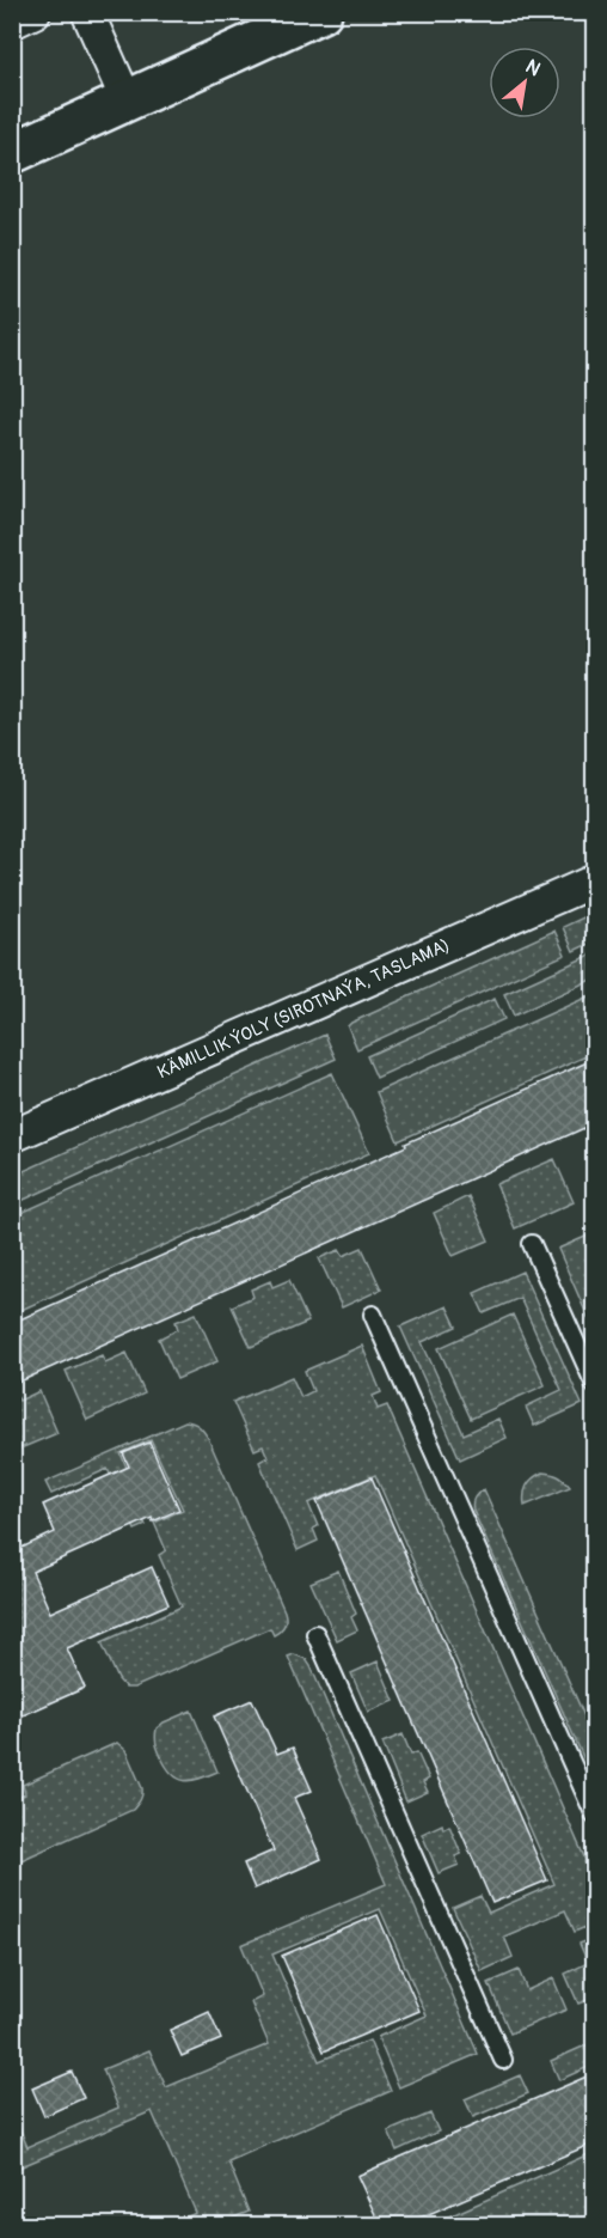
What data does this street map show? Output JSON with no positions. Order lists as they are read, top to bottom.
{
  "streets": {
    "street": ["KÄMILLIK ÝOLY (SIROTNAÝA, TASLAMA)"]
  },
  "north": "top right"
}
